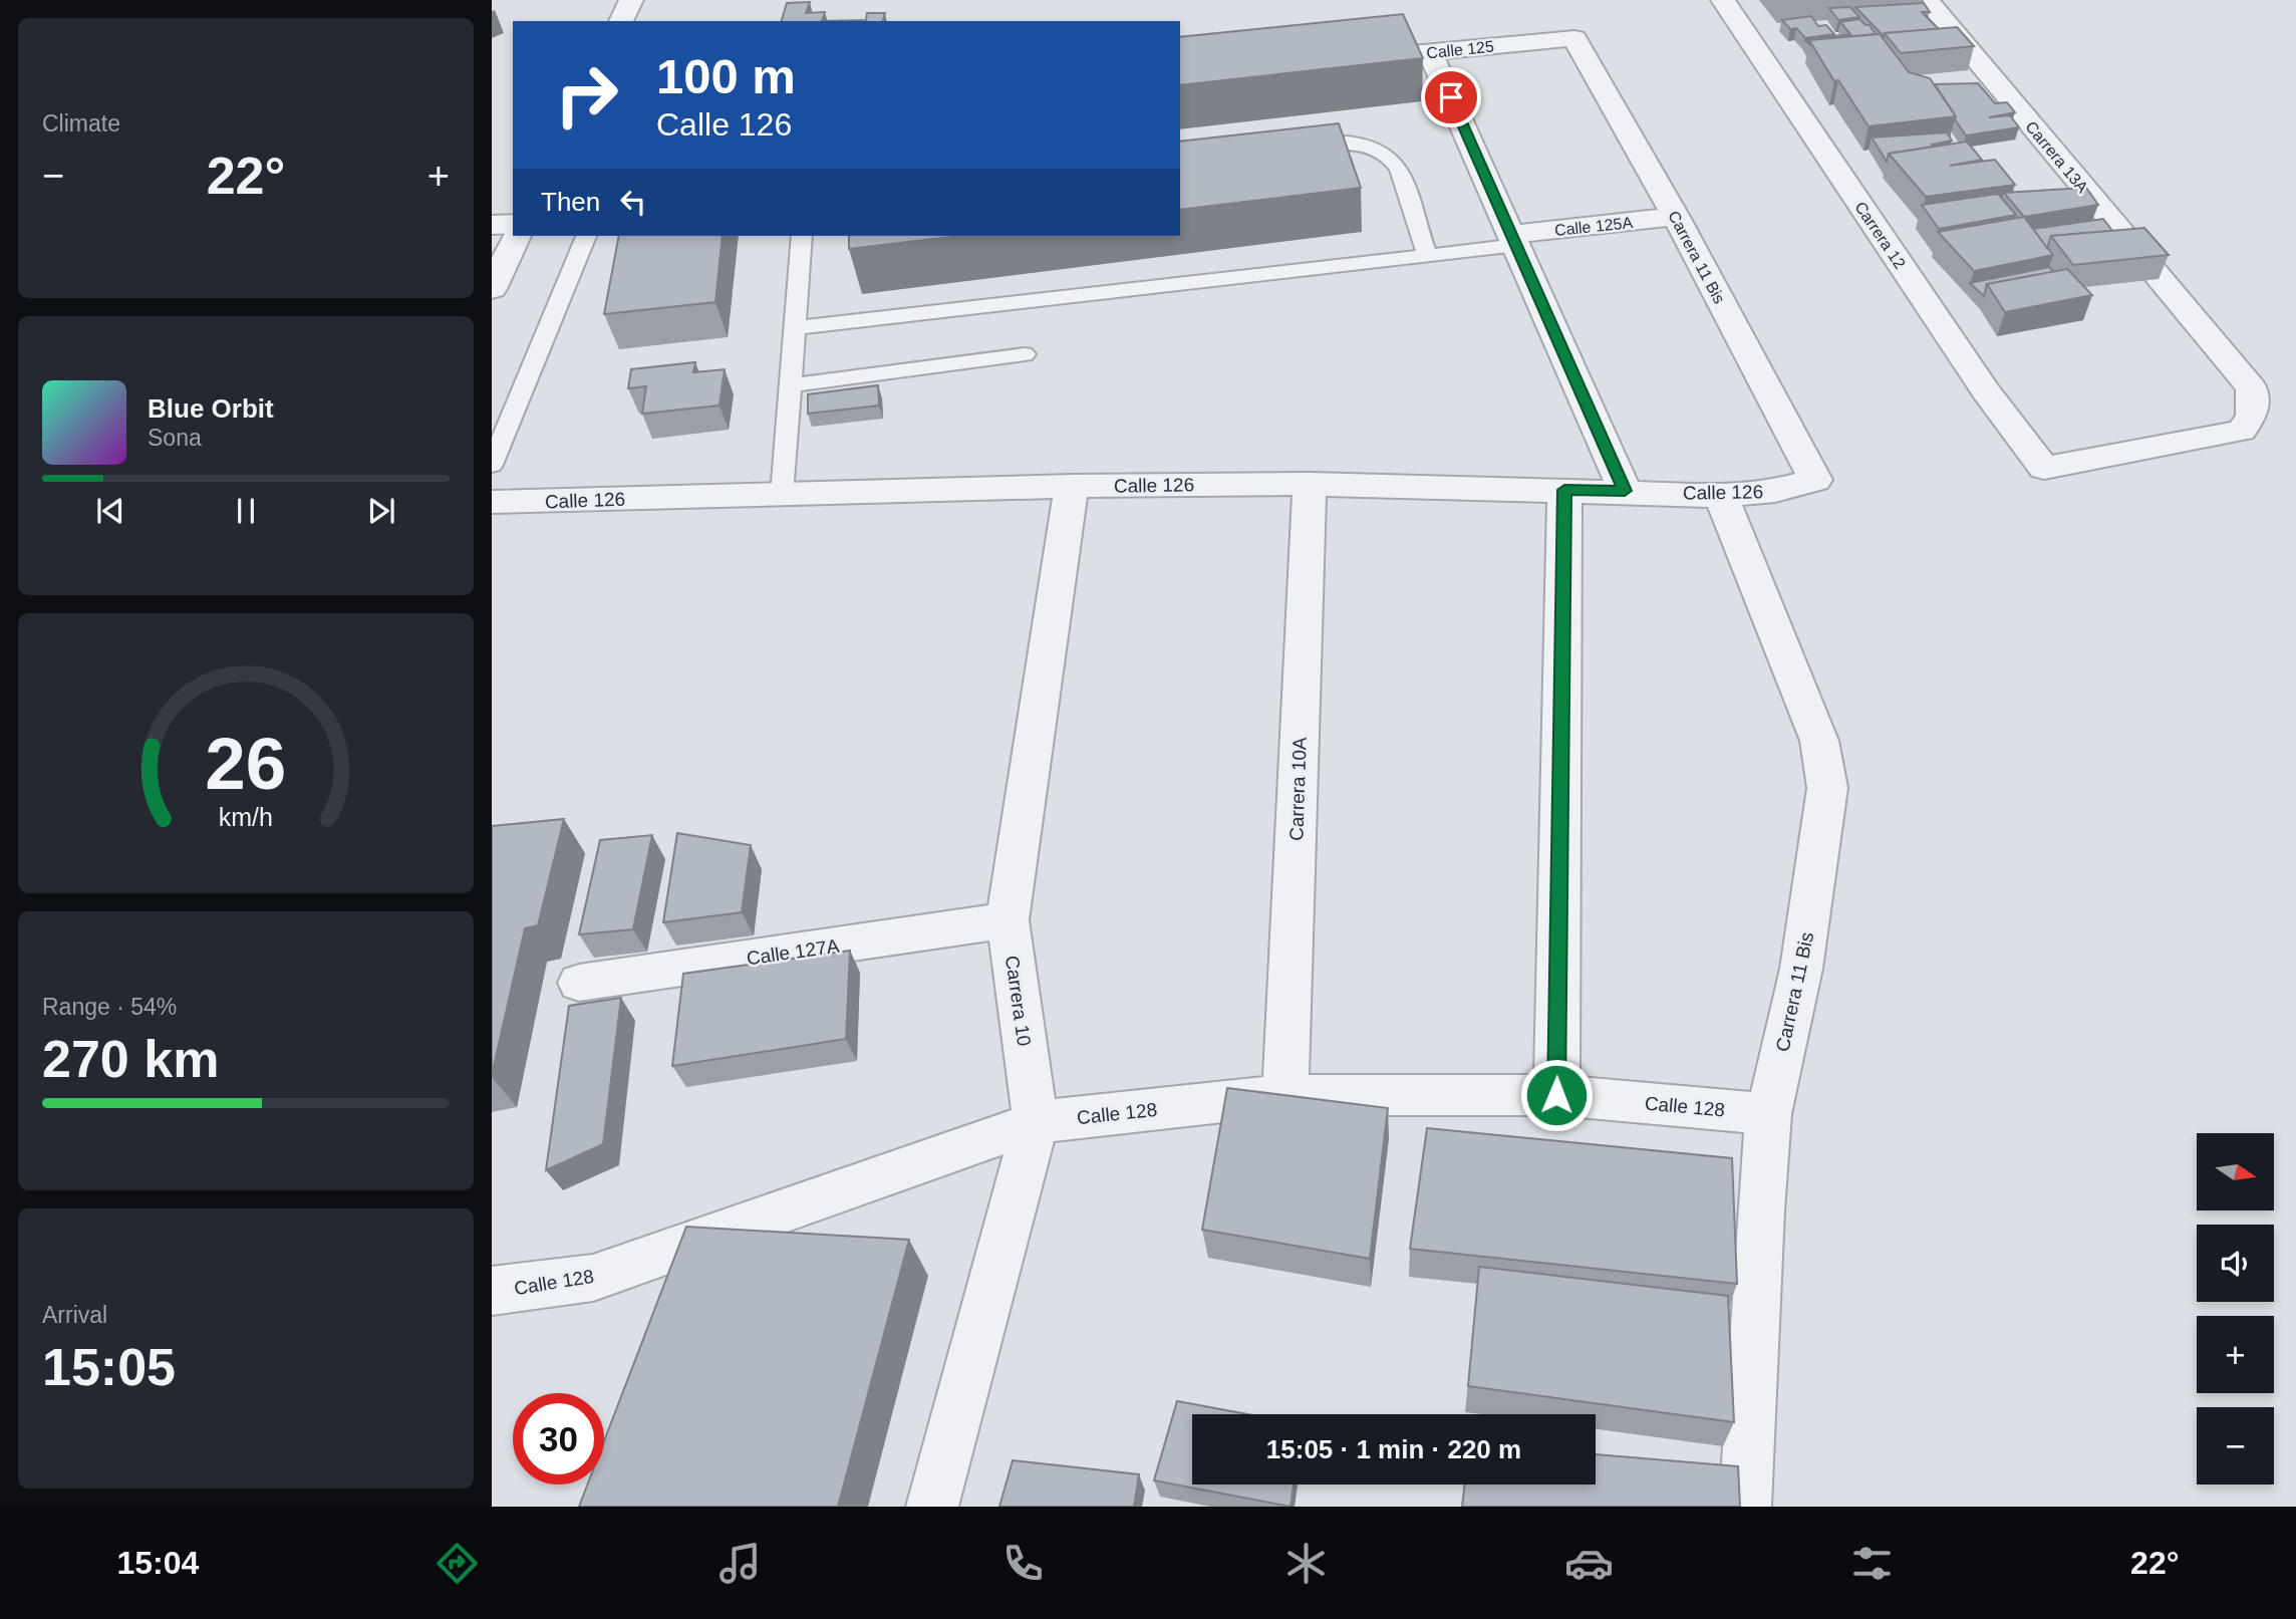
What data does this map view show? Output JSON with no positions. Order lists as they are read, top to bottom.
{
  "streets": {
    "street": [
      "Calle 125",
      "Carrera 13A",
      "Calle 125A",
      "Carrera 12",
      "Carrera 11 Bis",
      "Calle 126",
      "Carrera 10A",
      "Calle 127A",
      "Carrera 10",
      "Calle 128"
    ]
  },
  "crossings": [
    ["Calle 125", "Carrera 11 Bis"],
    ["Carrera 13A", "Carrera 12"],
    ["Calle 125A", "Carrera 11 Bis"],
    ["Carrera 11 Bis", "Calle 126"],
    ["Carrera 11 Bis", "Calle 128"],
    ["Calle 126", "Carrera 10A"],
    ["Calle 126", "Carrera 10"],
    ["Carrera 10A", "Calle 128"],
    ["Calle 127A", "Carrera 10"],
    ["Carrera 10", "Calle 128"]
  ],
  "north": "right",
  "page": {
    "tile": [
      "Climate",
      ["Range · 54%", "270 km"],
      ["Arrival", "15:05"]
    ],
    "turn": ["100 m", "Calle 126"],
    "heat": ["−", "22°", "+"],
    "then": "Then",
    "song": ["Blue Orbit", "Sona"],
    "map_buttons": ["+", "−"],
    "limit": "30",
    "trip": "15:05 · 1 min · 220 m",
    "tabs": ["15:04", "22°"],
    "gauge": ["26", "km/h"]
  }
}
